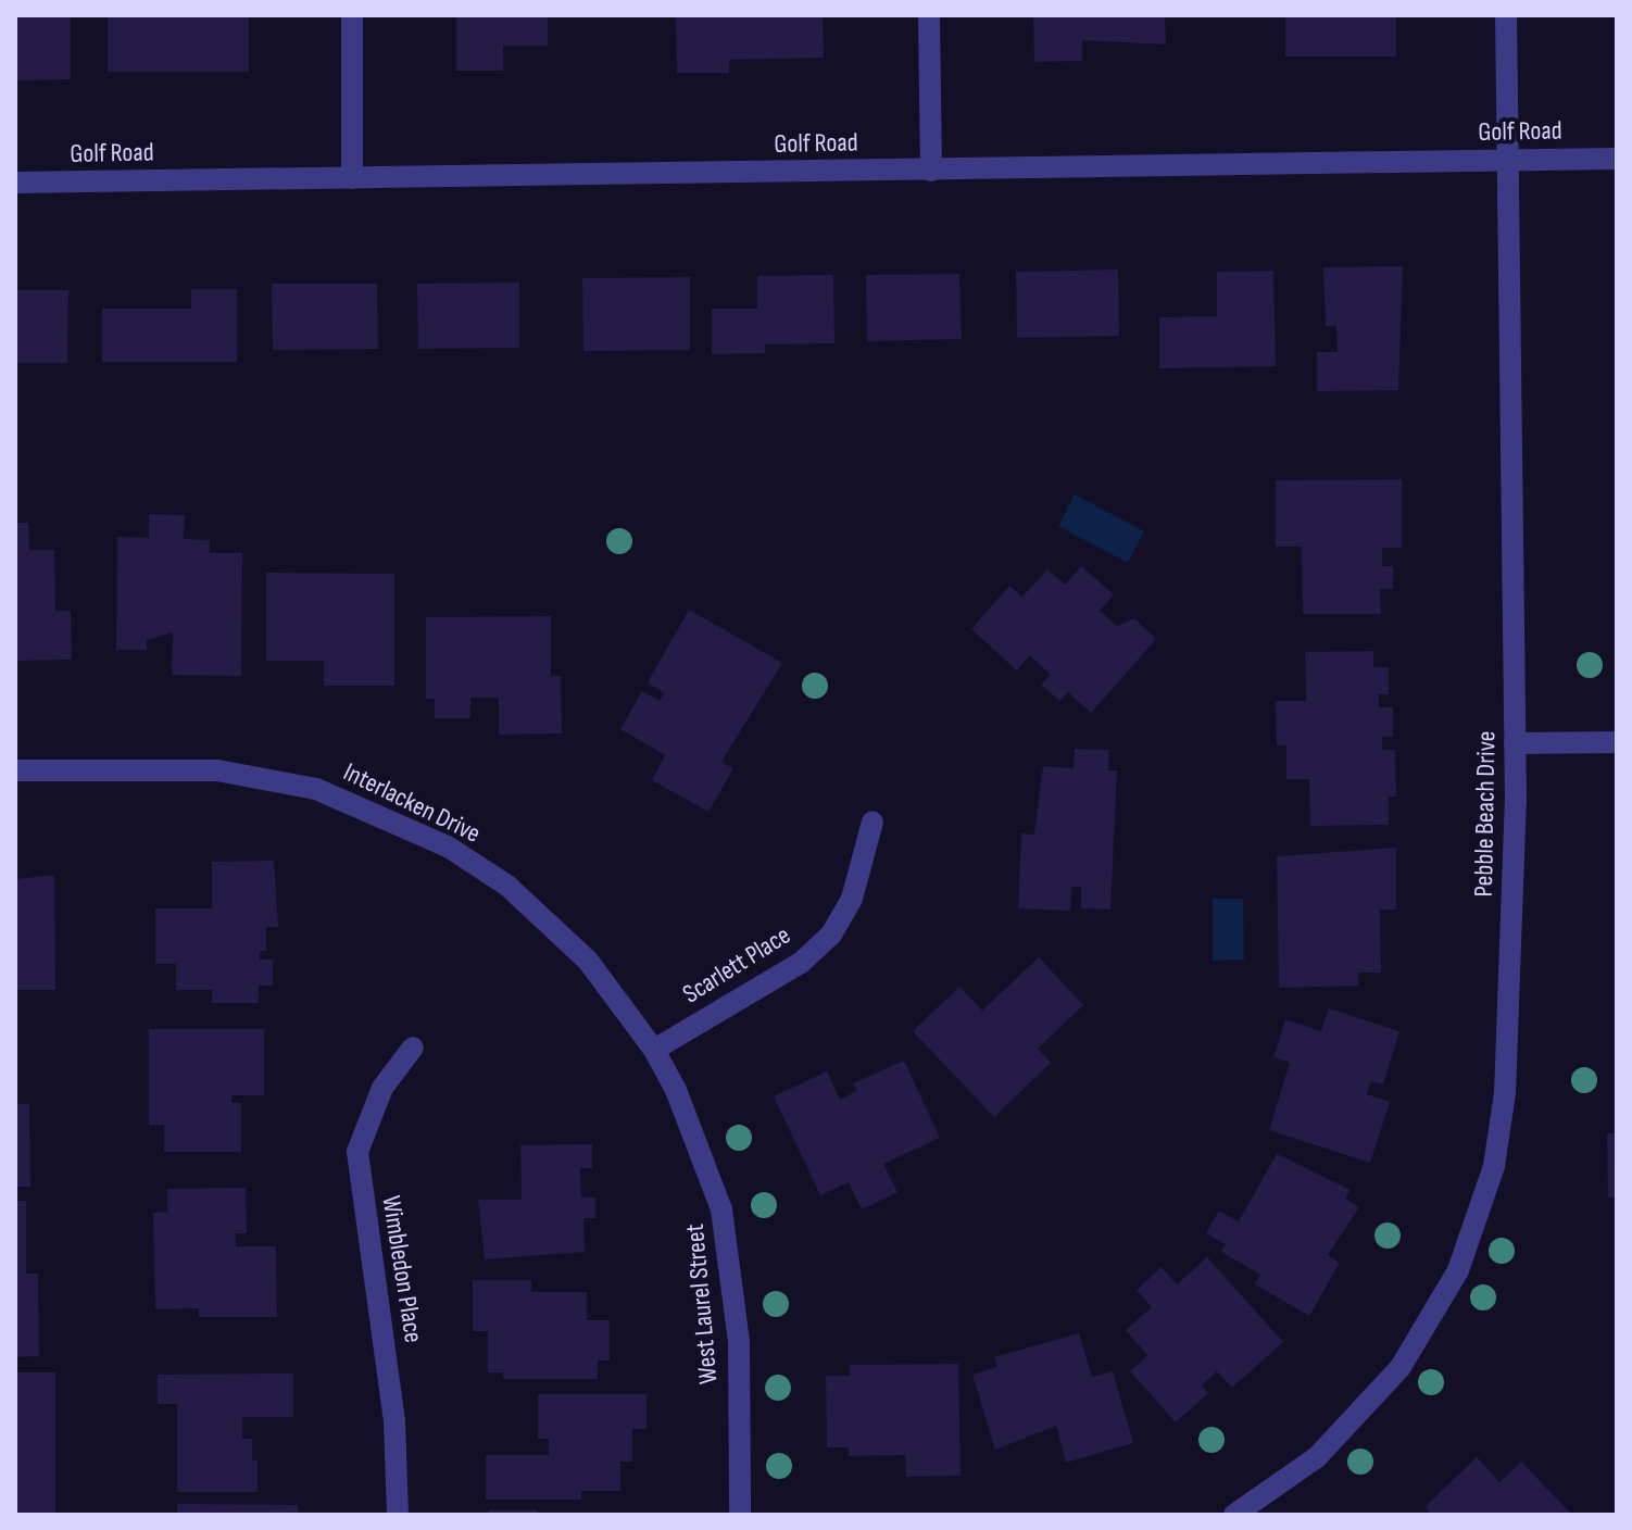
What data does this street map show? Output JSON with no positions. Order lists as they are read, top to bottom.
{
  "streets": {
    "street": [
      "Golf Road",
      "Interlacken Drive",
      "Pebble Beach Drive",
      "Scarlett Place",
      "Wimbledon Place",
      "West Laurel Street"
    ]
  },
  "crossings": [
    ["Golf Road", "Pebble Beach Drive"],
    ["Interlacken Drive", "Scarlett Place"],
    ["Interlacken Drive", "West Laurel Street"],
    ["Scarlett Place", "West Laurel Street"]
  ]
}
